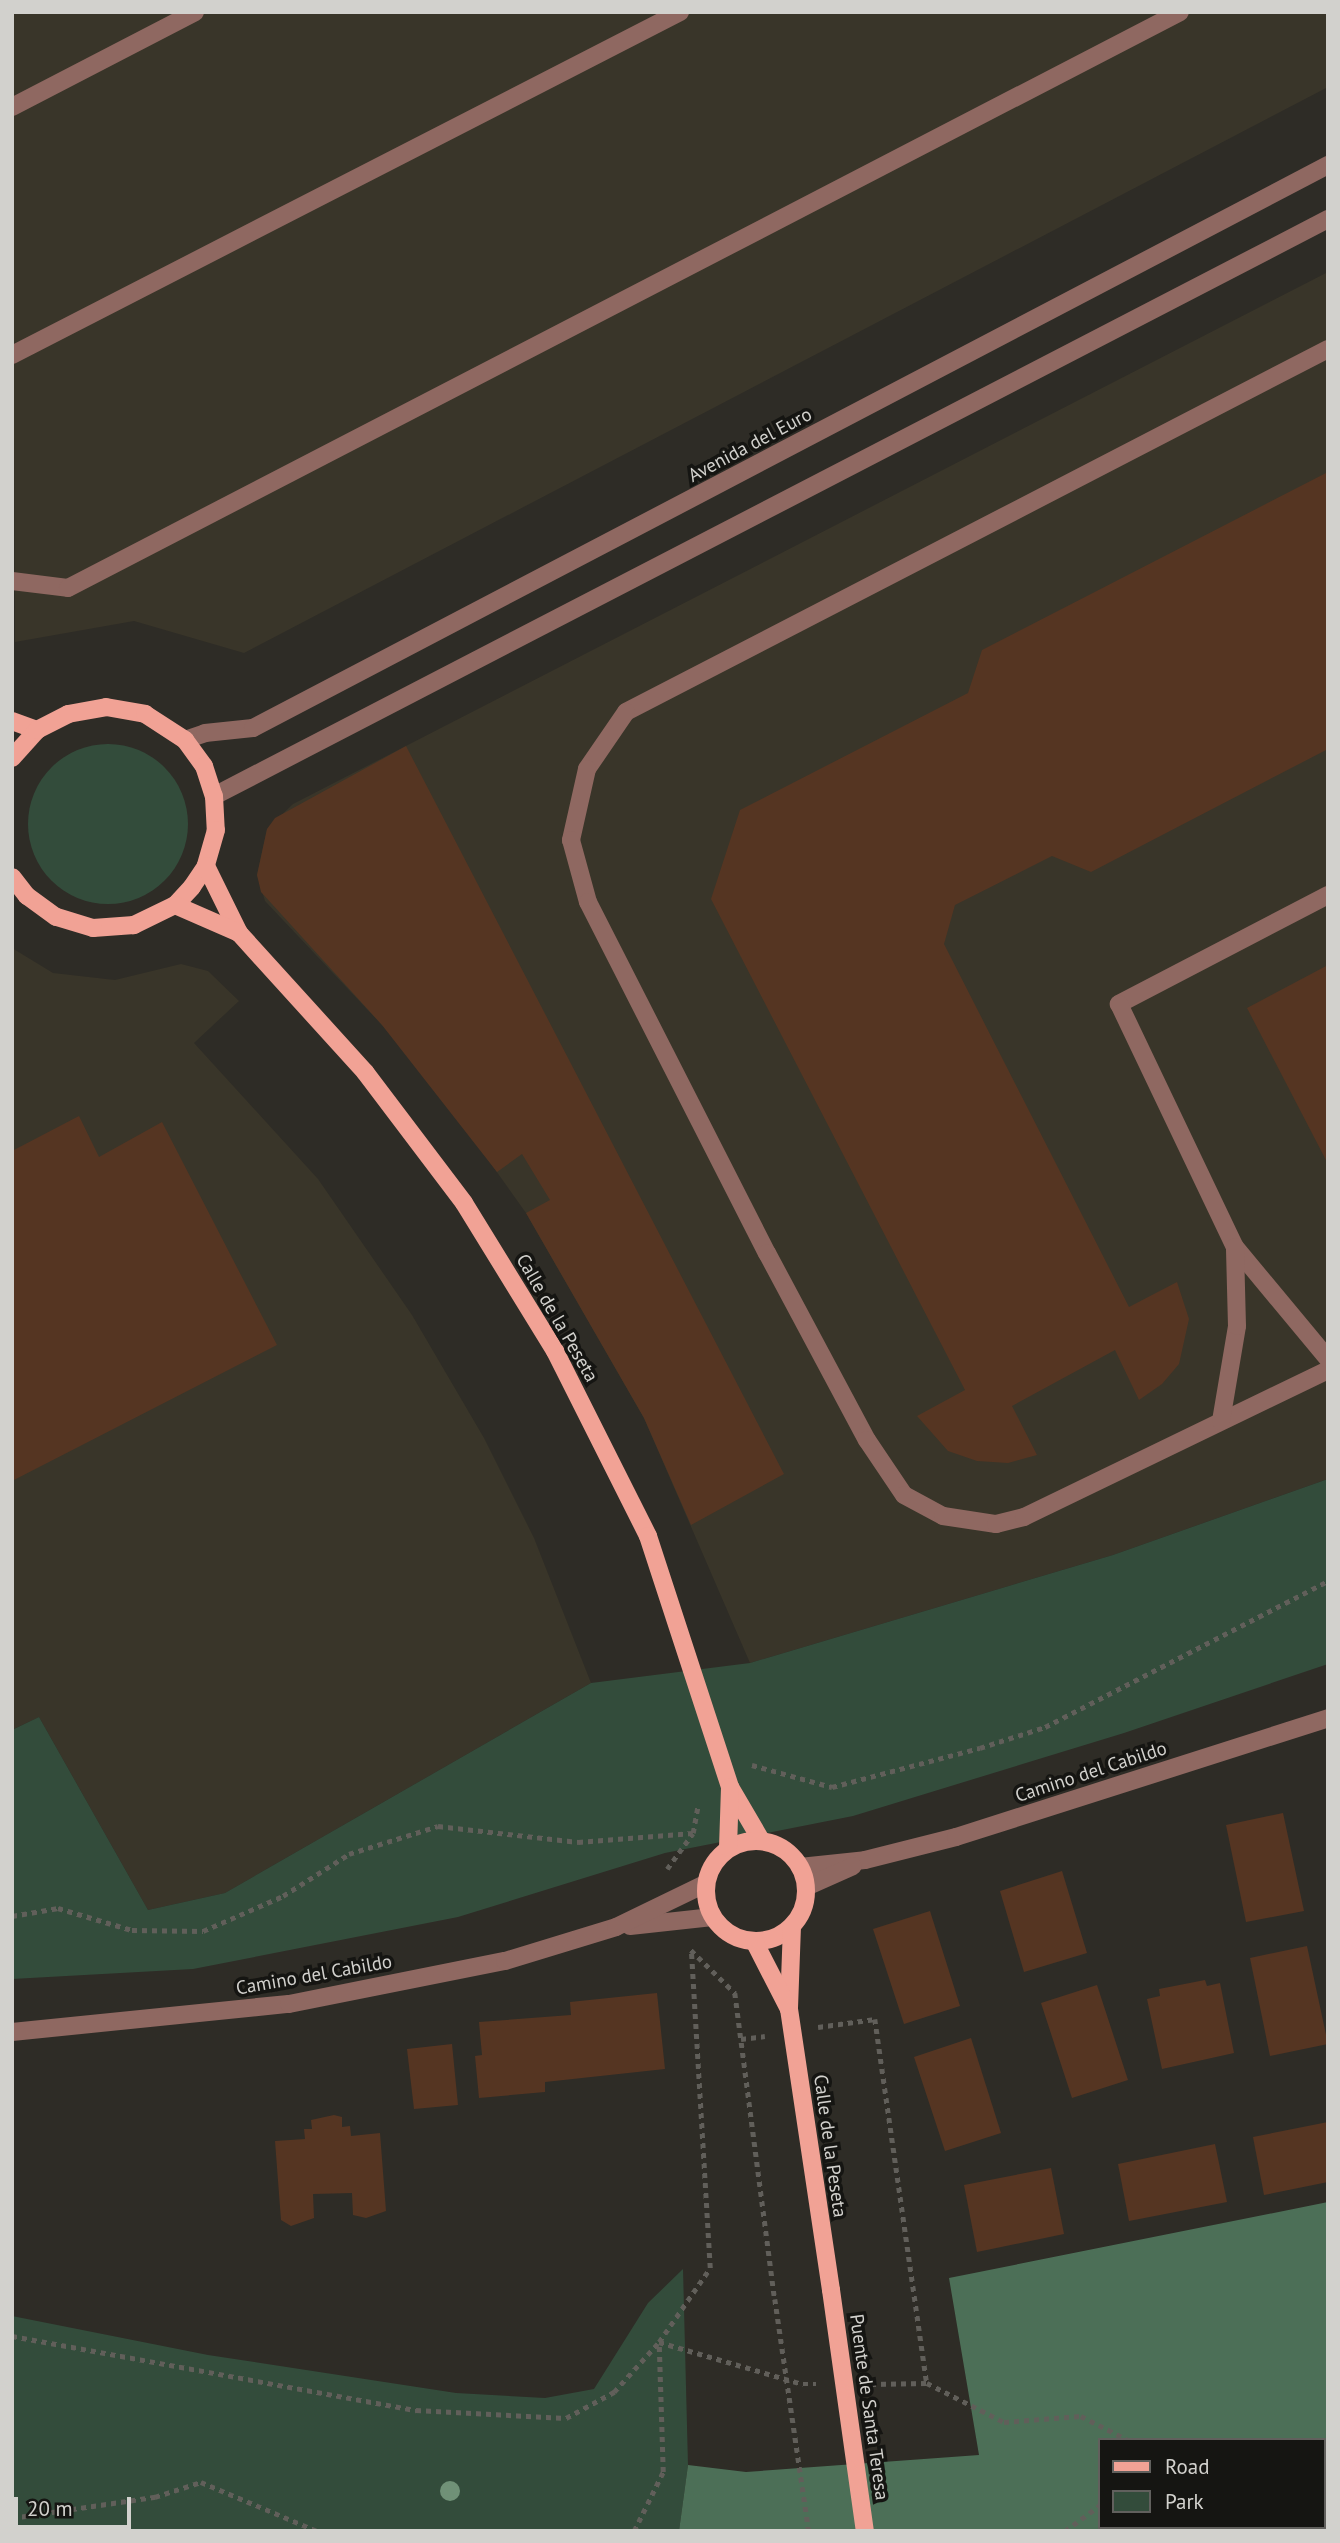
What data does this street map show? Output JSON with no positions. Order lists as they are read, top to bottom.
{
  "streets": {
    "main road": ["Calle de la Peseta", "Puente de Santa Teresa"],
    "street": ["Avenida del Euro", "Camino del Cabildo"]
  },
  "crossings": [
    ["Calle de la Peseta", "Camino del Cabildo"],
    ["Calle de la Peseta", "Puente de Santa Teresa"]
  ],
  "legend": ["Road", "Park"],
  "scale_bar": "20 m"
}
